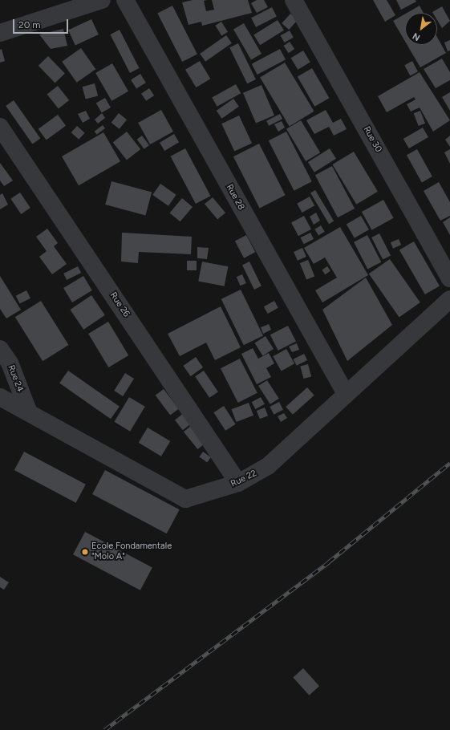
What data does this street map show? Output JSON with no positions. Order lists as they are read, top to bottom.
{
  "streets": {
    "street": [
      "Rue 30",
      "Rue 28",
      "Rue 26",
      "Rue 24",
      "Rue 22"
    ]
  },
  "crossings": [
    ["Rue 28", "Rue 22"],
    ["Rue 26", "Rue 22"],
    ["Rue 24", "Rue 22"]
  ],
  "places": ["Ecole Fondamentale \"Molo A\""],
  "scale_bar": "20 m",
  "north": "bottom left"
}
